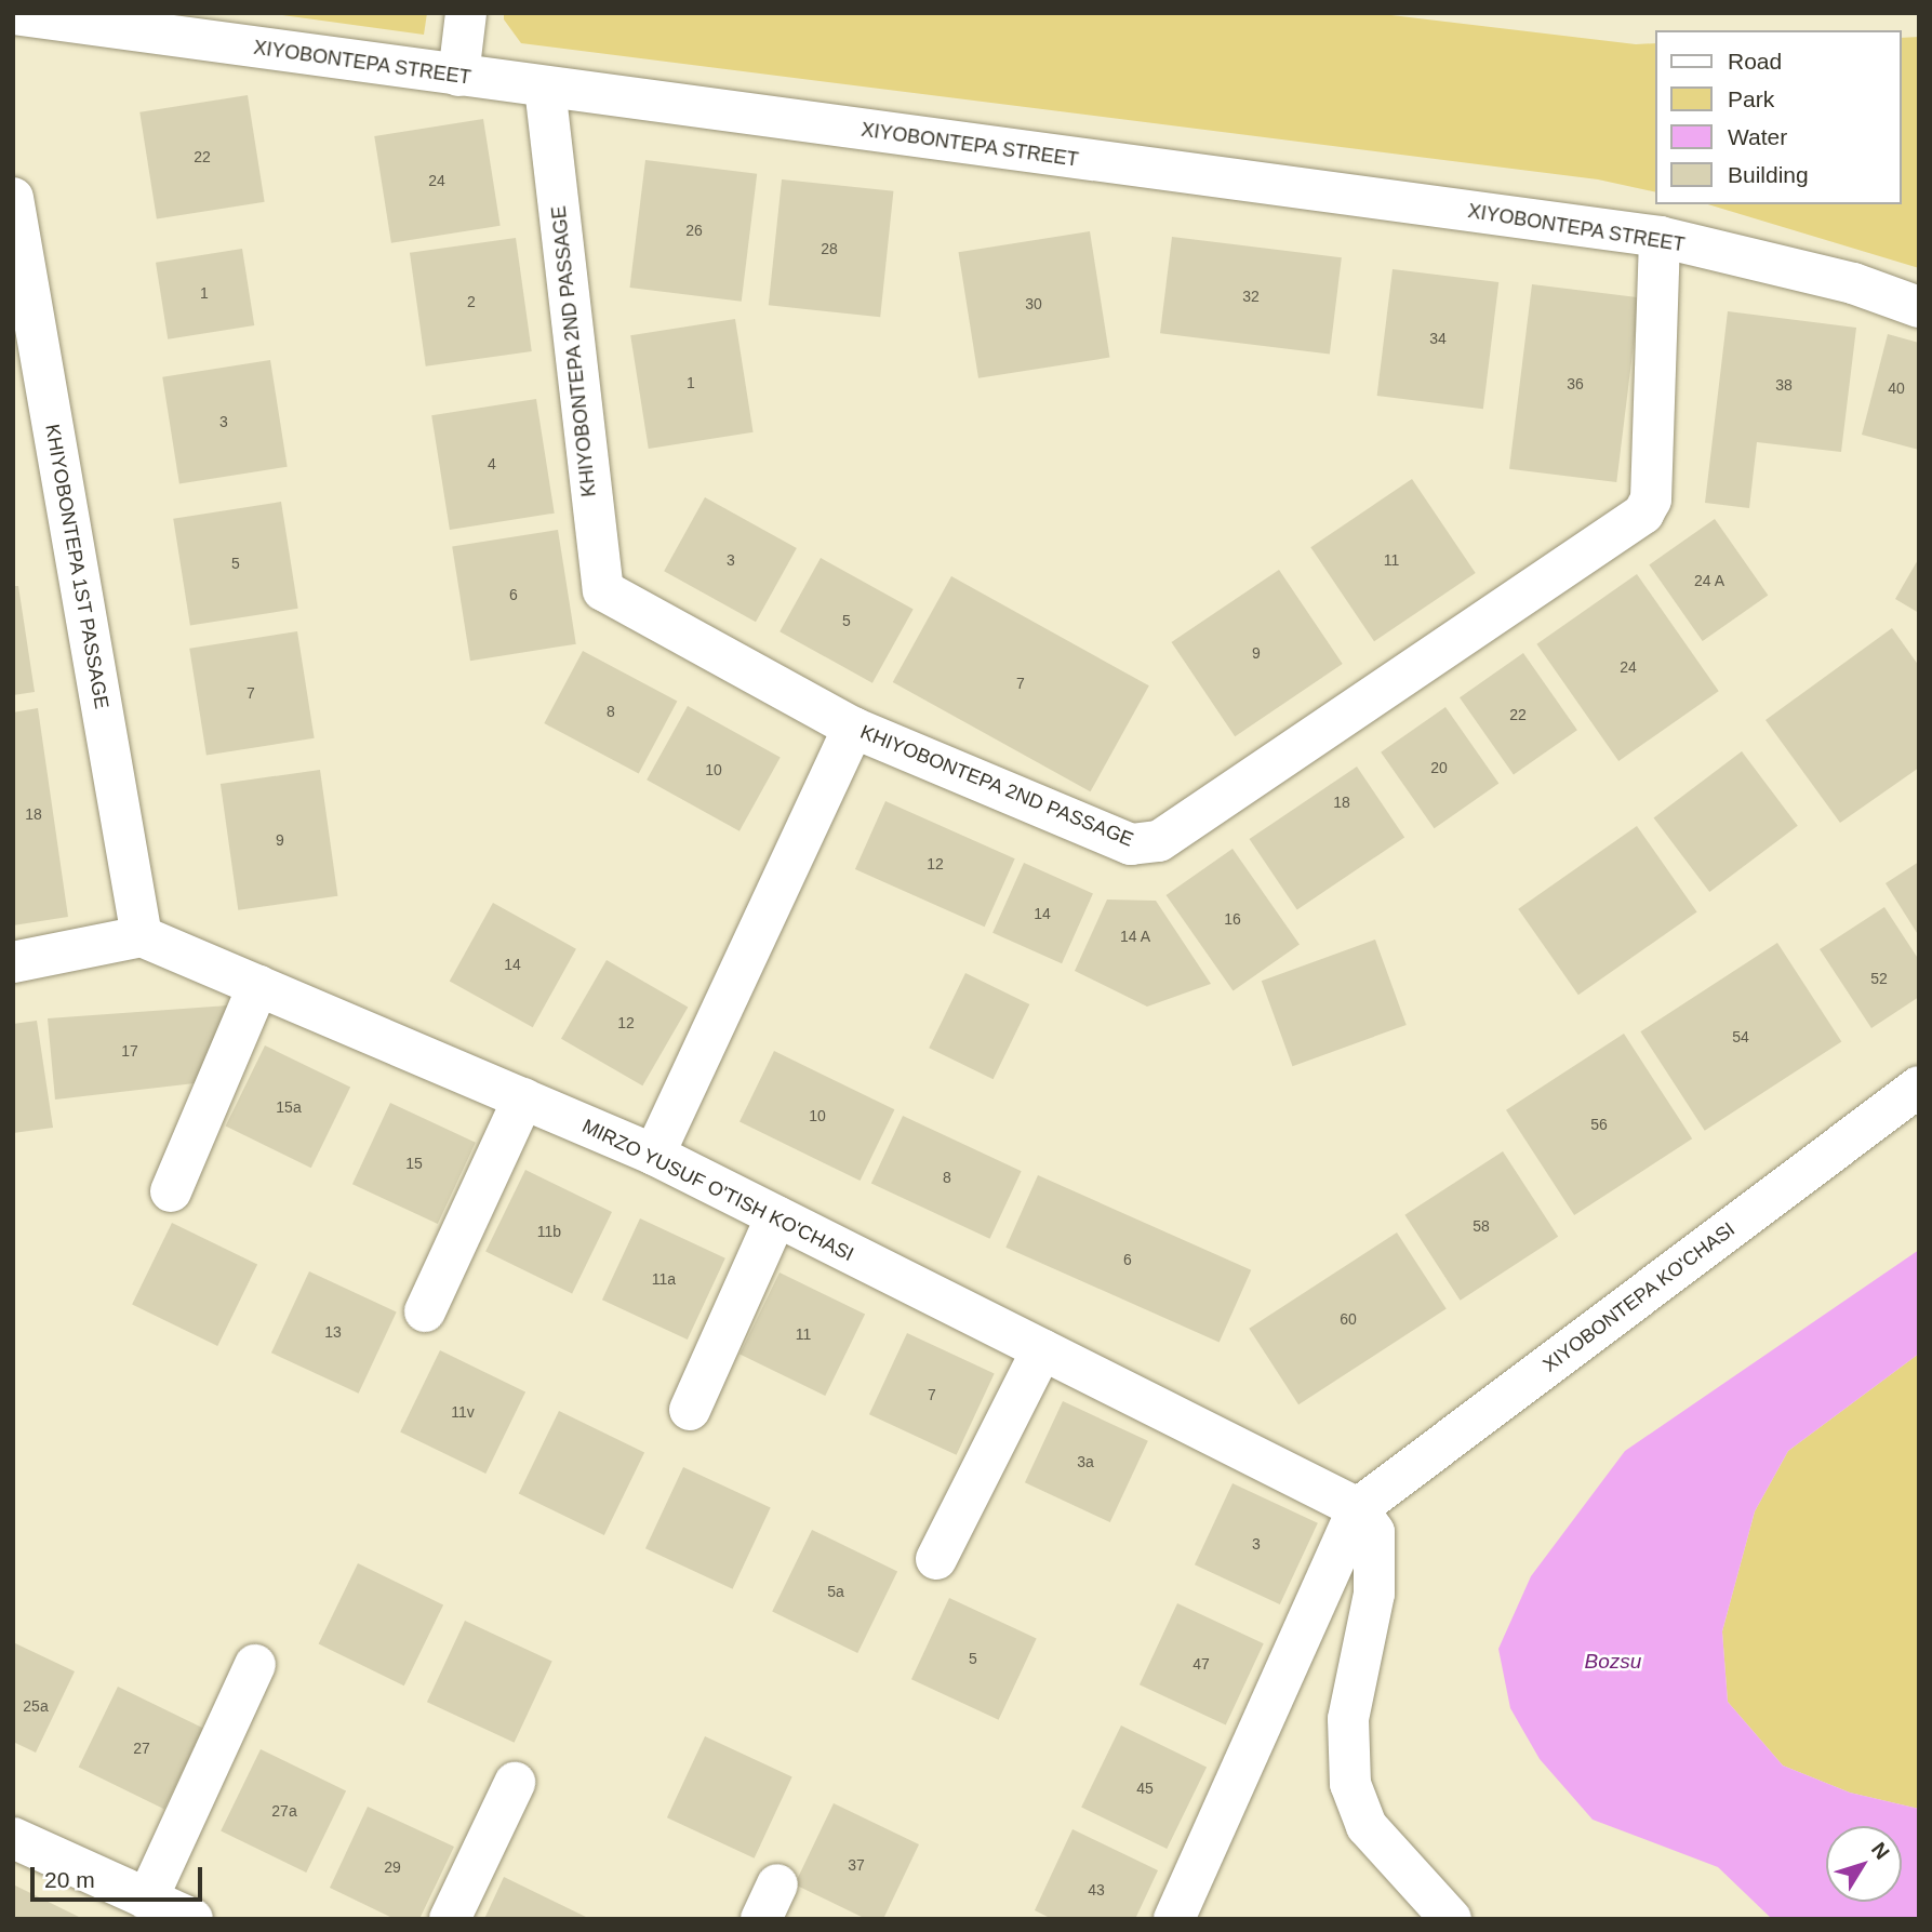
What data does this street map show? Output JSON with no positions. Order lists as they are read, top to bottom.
{
  "streets": {
    "street": [
      "XIYOBONTEPA STREET",
      "KHIYOBONTEPA 2ND PASSAGE",
      "KHIYOBONTEPA 1ST PASSAGE",
      "MIRZO YUSUF O'TISH KO'CHASI",
      "XIYOBONTEPA KO'CHASI"
    ]
  },
  "crossings": [
    ["XIYOBONTEPA STREET", "KHIYOBONTEPA 2ND PASSAGE"],
    ["KHIYOBONTEPA 1ST PASSAGE", "MIRZO YUSUF O'TISH KO'CHASI"],
    ["MIRZO YUSUF O'TISH KO'CHASI", "XIYOBONTEPA KO'CHASI"]
  ],
  "water": ["Bozsu"],
  "house_numbers": [
    "22",
    "24",
    "26",
    "28",
    "1",
    "32",
    "2",
    "30",
    "34",
    "1",
    "36",
    "38",
    "40",
    "3",
    "4",
    "3",
    "11",
    "5",
    "24 A",
    "6",
    "5",
    "9",
    "24",
    "7",
    "7",
    "8",
    "22",
    "20",
    "10",
    "18",
    "18",
    "9",
    "12",
    "14",
    "16",
    "14 A",
    "14",
    "52",
    "12",
    "54",
    "17",
    "15a",
    "10",
    "56",
    "15",
    "8",
    "58",
    "11b",
    "6",
    "11a",
    "60",
    "13",
    "11",
    "7",
    "11v",
    "3a",
    "3",
    "5a",
    "5",
    "47",
    "25a",
    "27",
    "45",
    "27a",
    "37",
    "29",
    "43"
  ],
  "legend": [
    "Road",
    "Park",
    "Water",
    "Building"
  ],
  "scale_bar": "20 m",
  "north": "top right"
}
